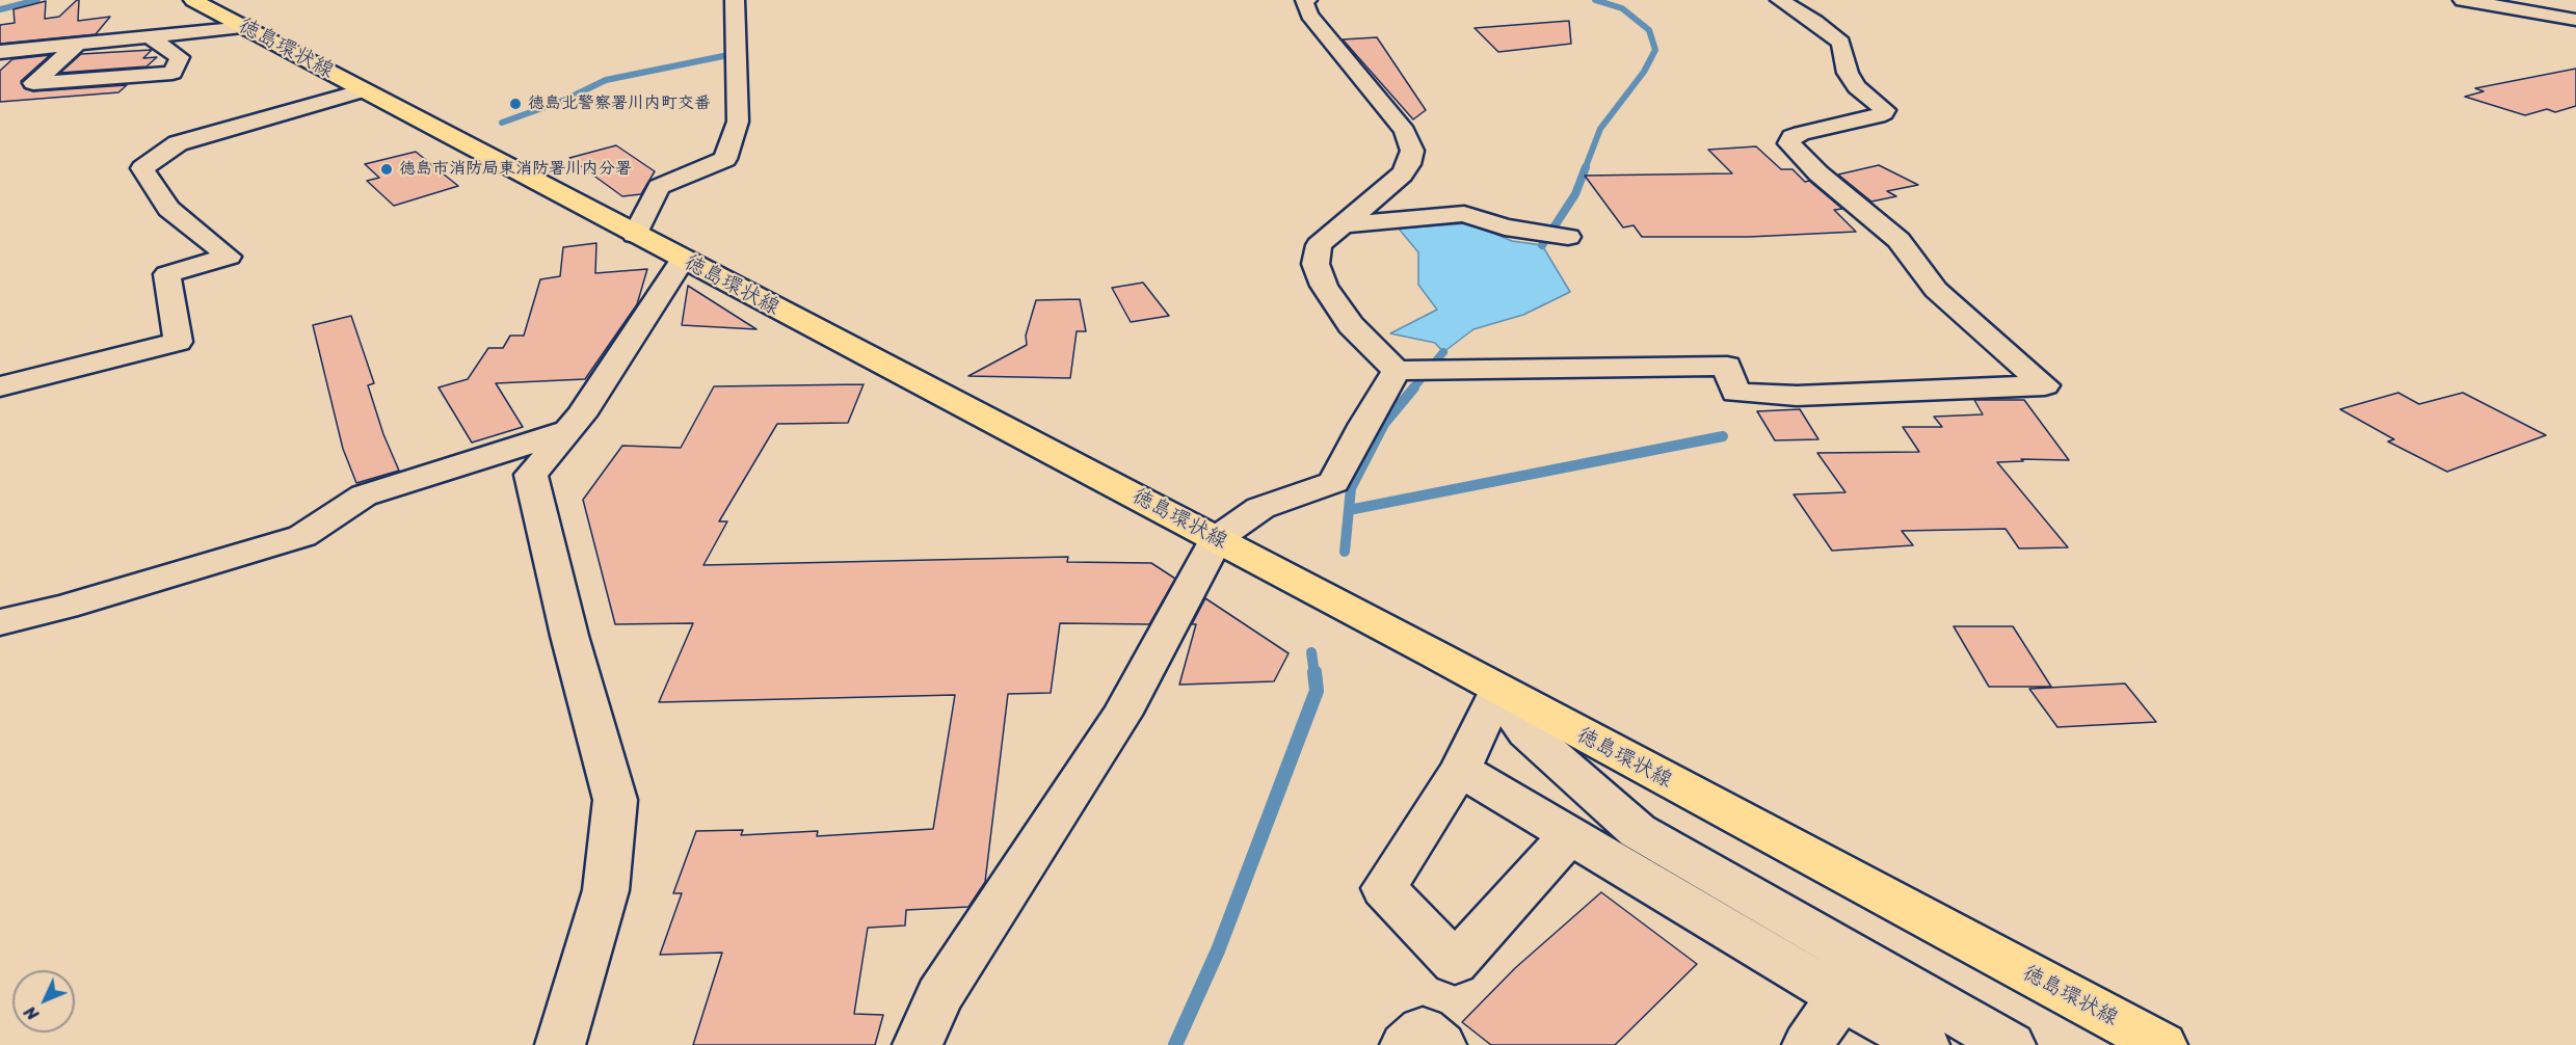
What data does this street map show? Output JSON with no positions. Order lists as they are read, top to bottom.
{
  "streets": {
    "main road": ["徳島環状線"]
  },
  "places": ["徳島北警察署川内町交番", "徳島市消防局東消防署川内分署"],
  "north": "bottom left"
}
